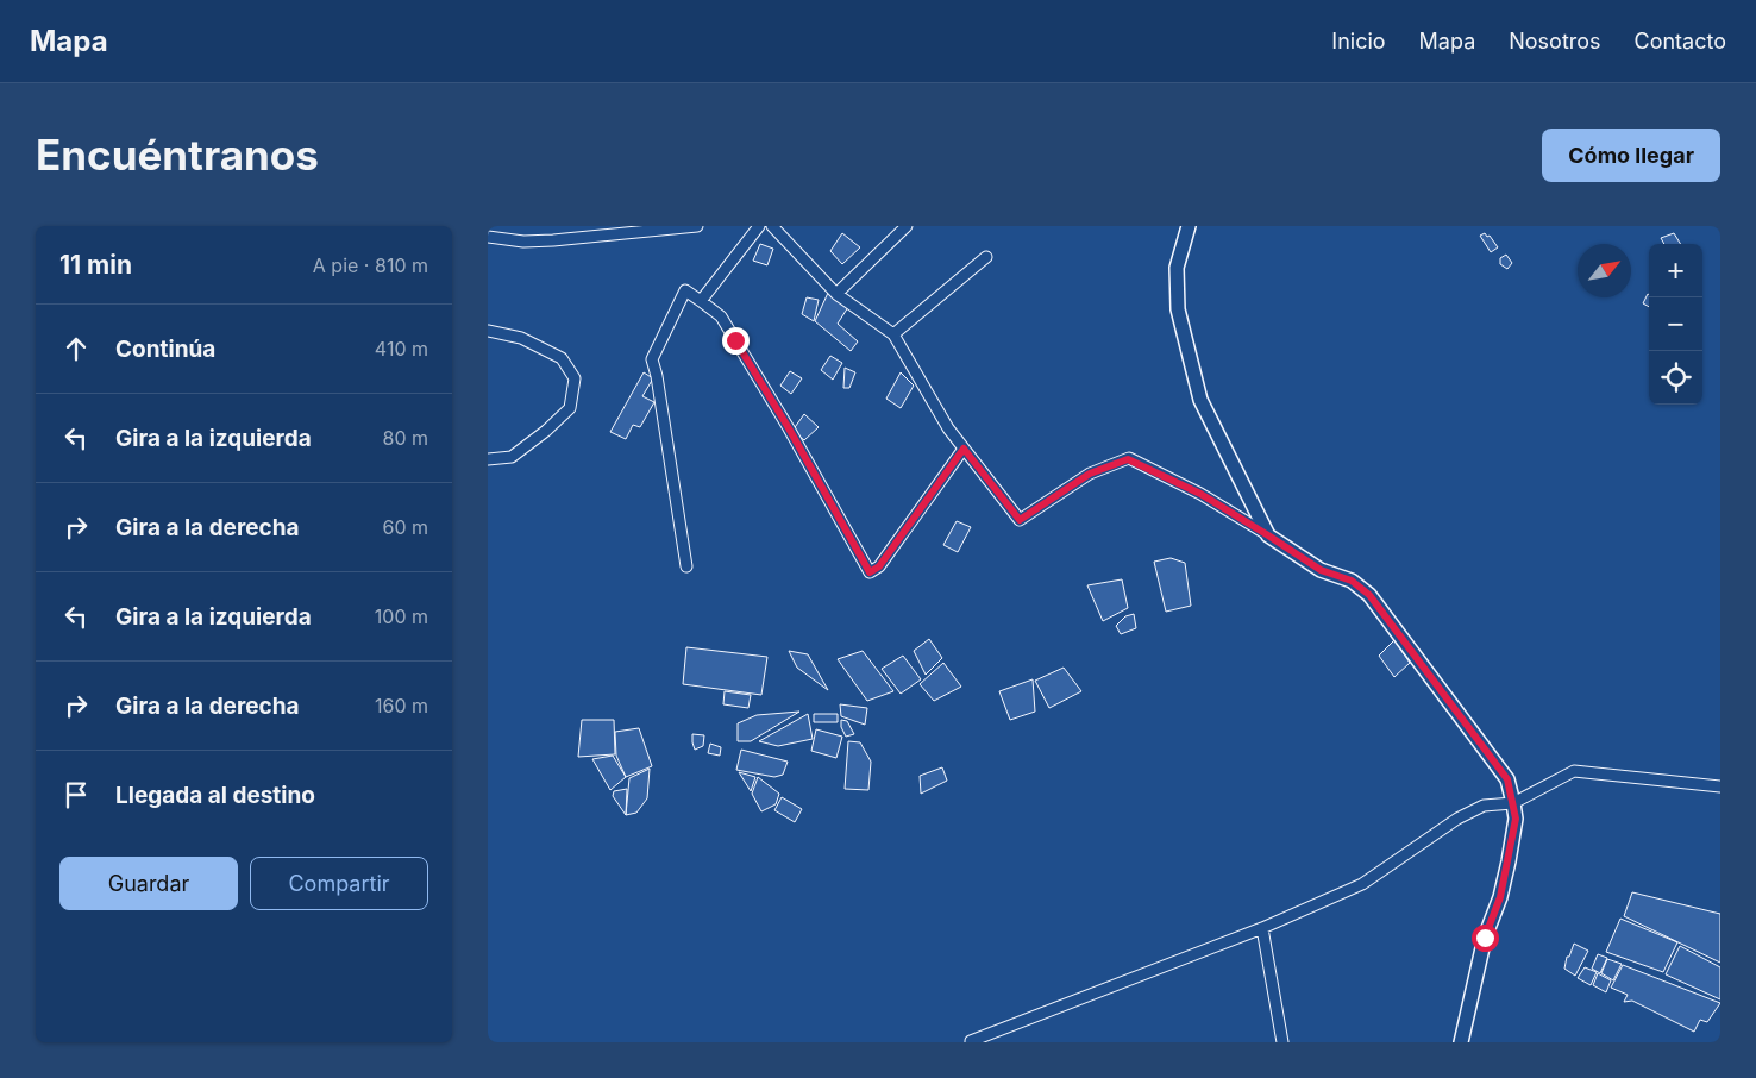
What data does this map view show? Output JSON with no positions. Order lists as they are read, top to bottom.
{
  "north": "top right",
  "page": {
    "header": "Mapa",
    "nav": [
      "Inicio",
      "Mapa",
      "Nosotros",
      "Contacto"
    ],
    "buttons": [
      "Cómo llegar",
      ["Guardar", "Compartir"]
    ],
    "title": "Encuéntranos",
    "heading": ["11 min", "A pie · 810 m"],
    "map_buttons": ["+", "−"],
    "list": [
      ["Continúa", "410 m"],
      ["Gira a la izquierda", "80 m"],
      ["Gira a la derecha", "60 m"],
      ["Gira a la izquierda", "100 m"],
      ["Gira a la derecha", "160 m"],
      "Llegada al destino"
    ]
  }
}
